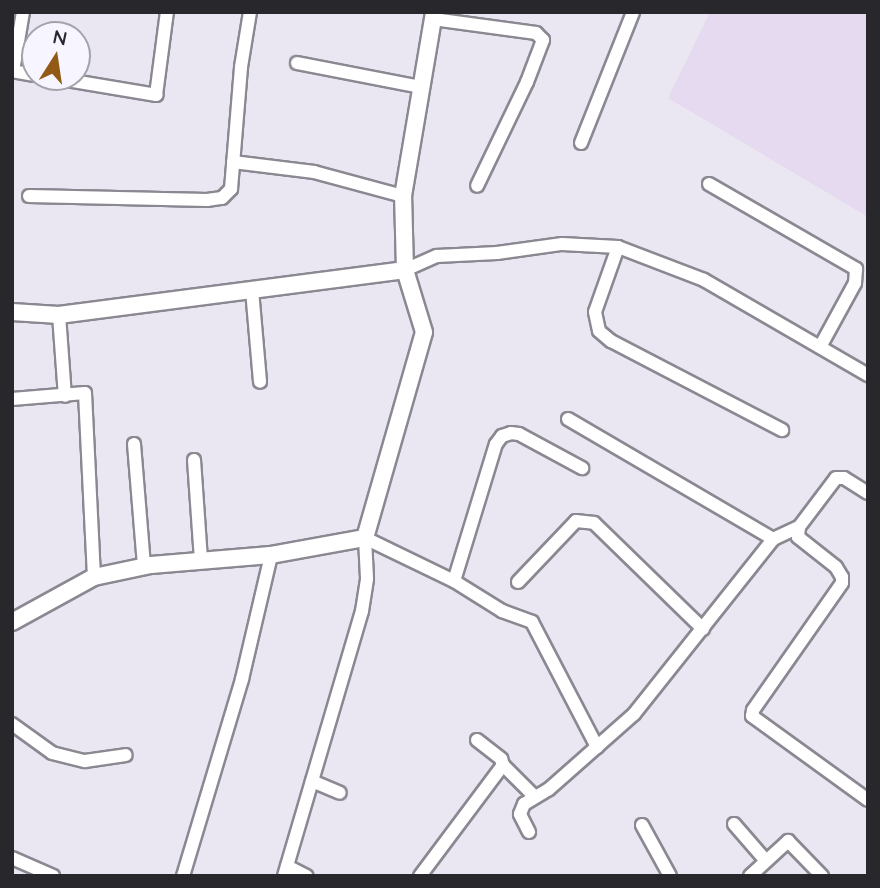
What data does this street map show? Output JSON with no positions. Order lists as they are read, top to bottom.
{
  "north": "top"
}
